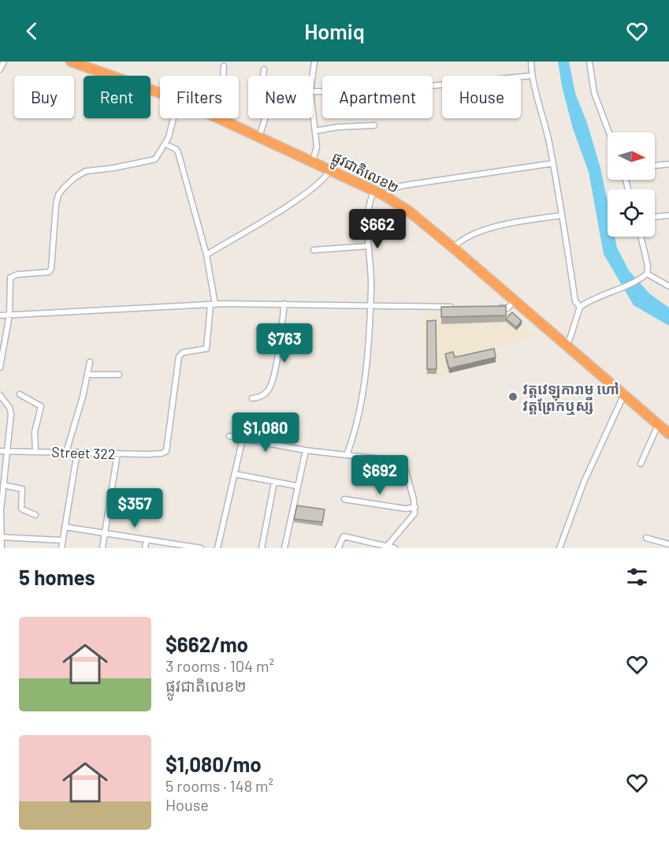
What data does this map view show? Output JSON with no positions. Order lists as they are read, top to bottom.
{
  "streets": {
    "highway": ["ផ្លូវជាតិលេខ២"],
    "street": ["Street 322"]
  },
  "places": ["វត្តវេឡុការាម ហៅ វត្តព្រែកឬស្សី"],
  "north": "right",
  "page": {
    "header": "Homiq",
    "chip": [
      "Buy",
      "Rent",
      "Filters",
      "New",
      "Apartment",
      "House"
    ],
    "price": [
      "$662",
      "$763",
      "$1,080",
      "$692",
      "$357"
    ],
    "heading": "5 homes",
    "list": [
      {
        "name": "$662/mo",
        "note": "3 rooms · 104 m² · ផ្លូវជាតិលេខ២"
      },
      {
        "name": "$1,080/mo",
        "note": "5 rooms · 148 m² · House"
      }
    ]
  }
}
